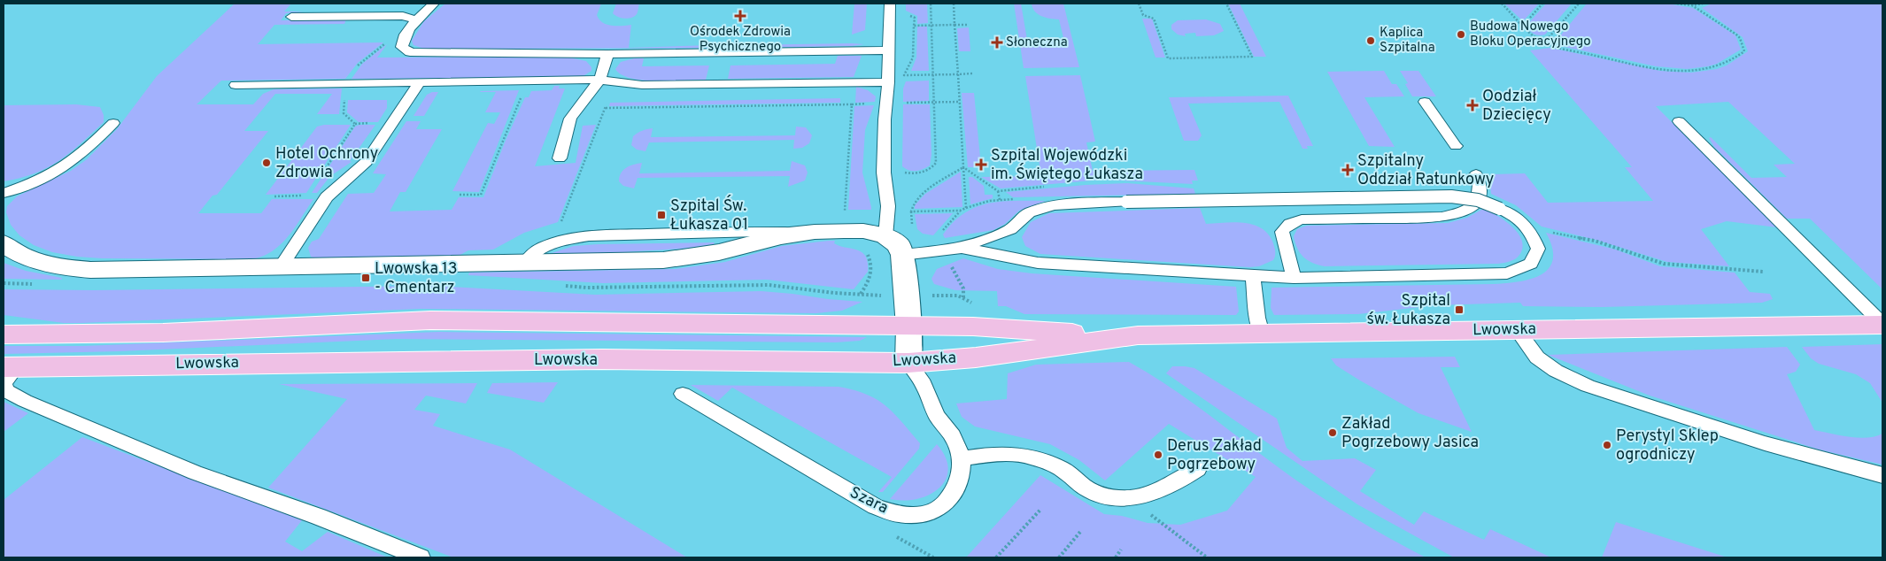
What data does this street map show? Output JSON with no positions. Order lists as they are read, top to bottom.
{
  "streets": {
    "main road": ["Lwowska"],
    "lane": ["Szara"]
  },
  "places": {
    "health": [
      "Ośrodek Zdrowia Psychicznego",
      "Słoneczna",
      "Oodział Dziecięcy",
      "Szpital Wojewódzki im. Świętego Łukasza",
      "Szpitalny Oddział Ratunkowy"
    ],
    "other": [
      "Budowa Nowego Bloku Operacyjnego",
      "Kaplica Szpitalna",
      "Hotel Ochrony Zdrowia",
      "Zakład Pogrzebowy Jasica",
      "Perystyl Sklep ogrodniczy",
      "Derus Zakład Pogrzebowy"
    ],
    "transit": ["Szpital Św. Łukasza 01", "Lwowska 13 - Cmentarz", "Szpital św. Łukasza"]
  }
}
